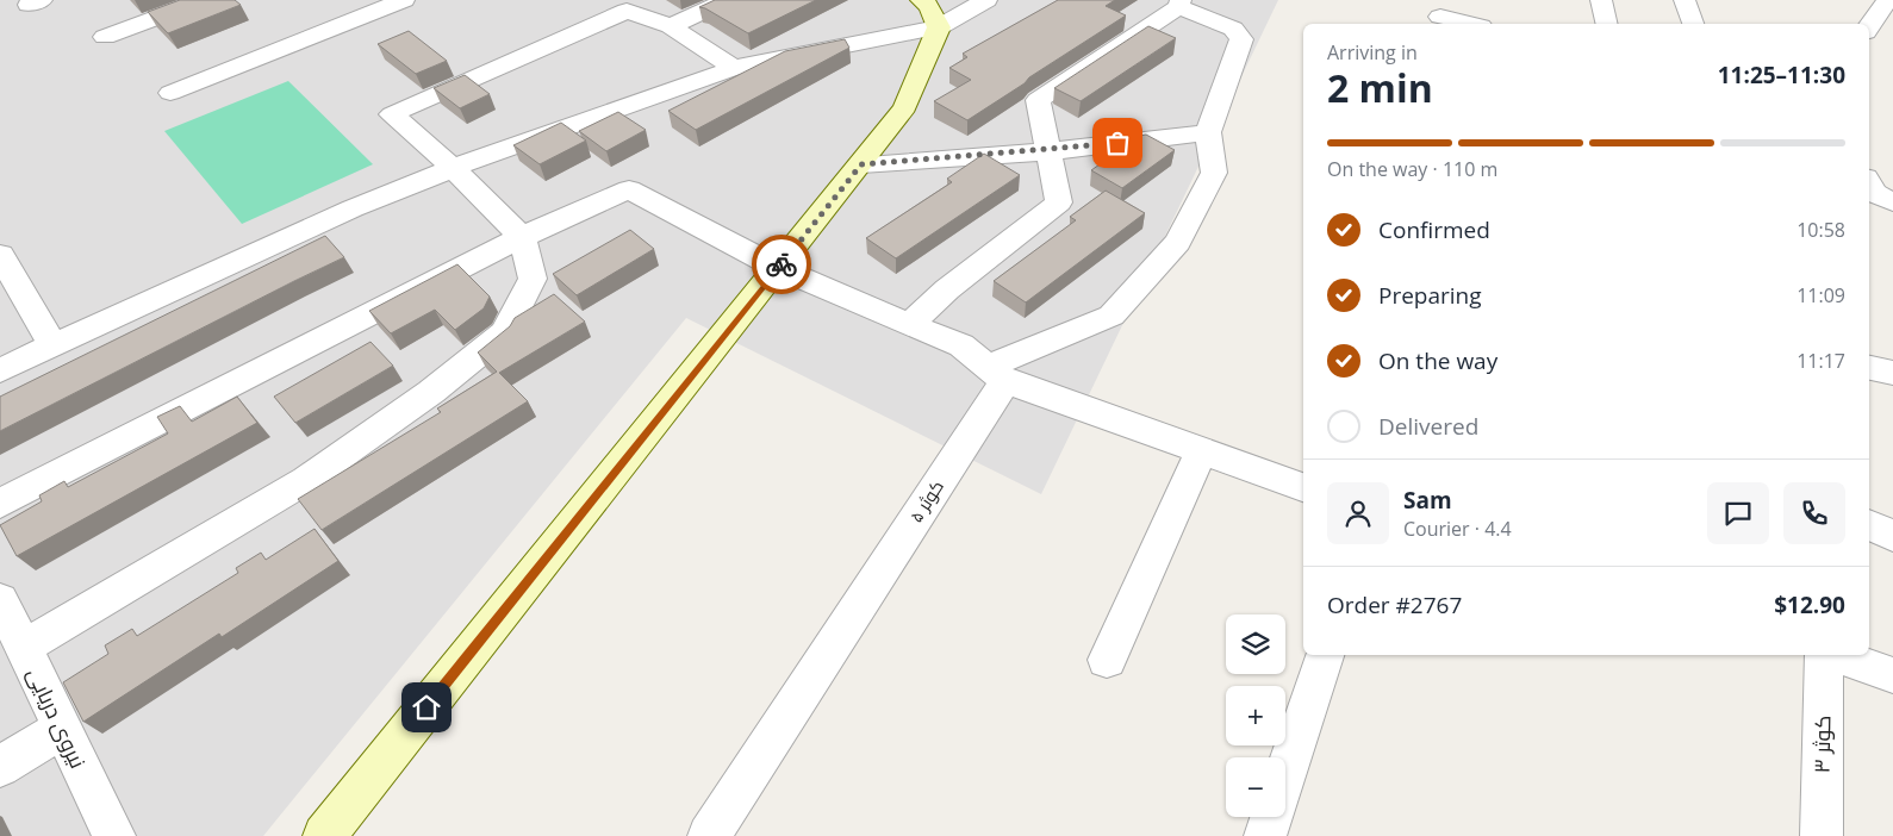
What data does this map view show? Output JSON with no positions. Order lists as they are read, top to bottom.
{
  "streets": {
    "street": ["کوثر ۵", "نیروی دریایی", "کوثر ۳"]
  },
  "page": {
    "heading": ["2 min", "Arriving in", "11:25–11:30"],
    "panel": [
      "Sam",
      "Courier · 4.4",
      "Order #2767",
      "$12.90"
    ],
    "bar": "On the way · 110 m",
    "list": [
      ["Confirmed", "10:58"],
      ["Preparing", "11:09"],
      ["On the way", "11:17"],
      "Delivered"
    ],
    "map_buttons": ["+", "−"]
  }
}
